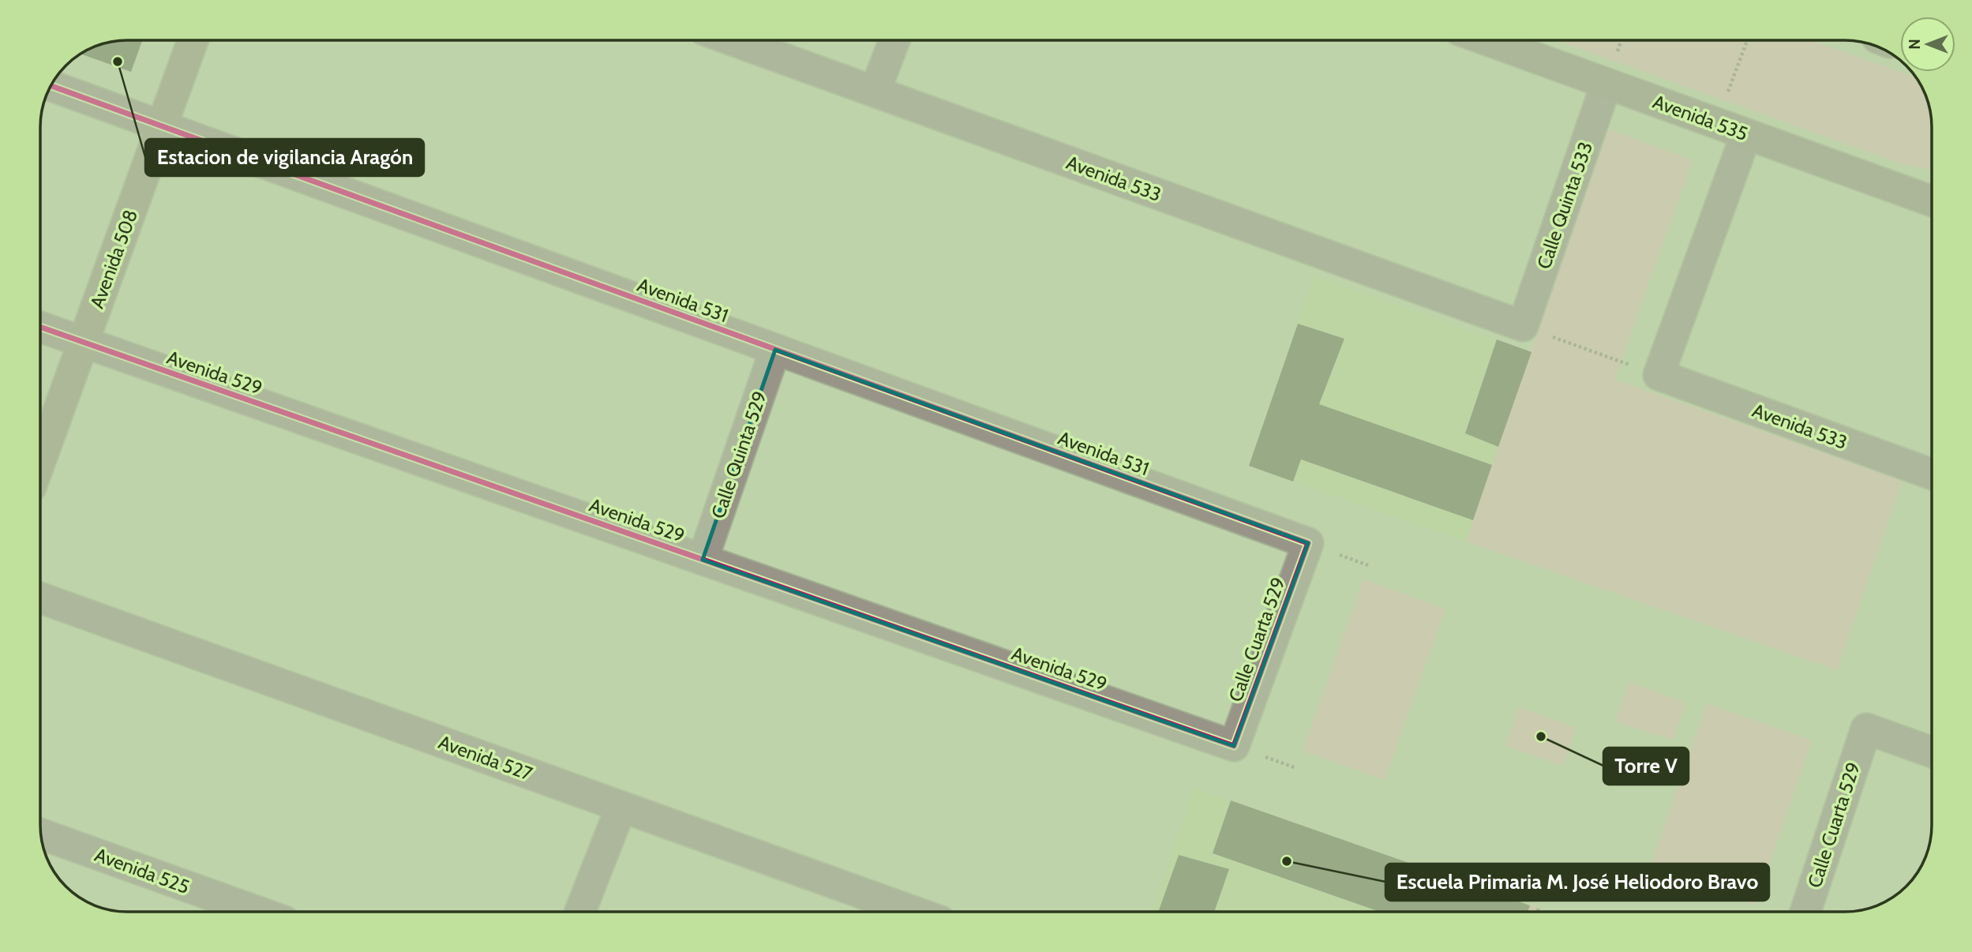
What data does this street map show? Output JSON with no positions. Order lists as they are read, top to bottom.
{
  "streets": {
    "main road": ["Avenida 508"],
    "street": [
      "Avenida 535",
      "Avenida 533",
      "Calle Quinta 533",
      "Avenida 531",
      "Avenida 529",
      "Calle Quinta 529",
      "Calle Cuarta 529",
      "Avenida 527",
      "Avenida 525"
    ]
  },
  "crossings": [
    ["Avenida 535", "Calle Quinta 533"],
    ["Avenida 533", "Calle Quinta 533"],
    ["Avenida 508", "Avenida 531"],
    ["Avenida 508", "Avenida 529"],
    ["Avenida 531", "Calle Quinta 529"],
    ["Avenida 531", "Calle Cuarta 529"],
    ["Avenida 529", "Calle Quinta 529"],
    ["Avenida 529", "Calle Cuarta 529"]
  ],
  "places": ["Estacion de vigilancia Aragón", "Torre V", "Escuela Primaria M. José Heliodoro Bravo"],
  "north": "left"
}
